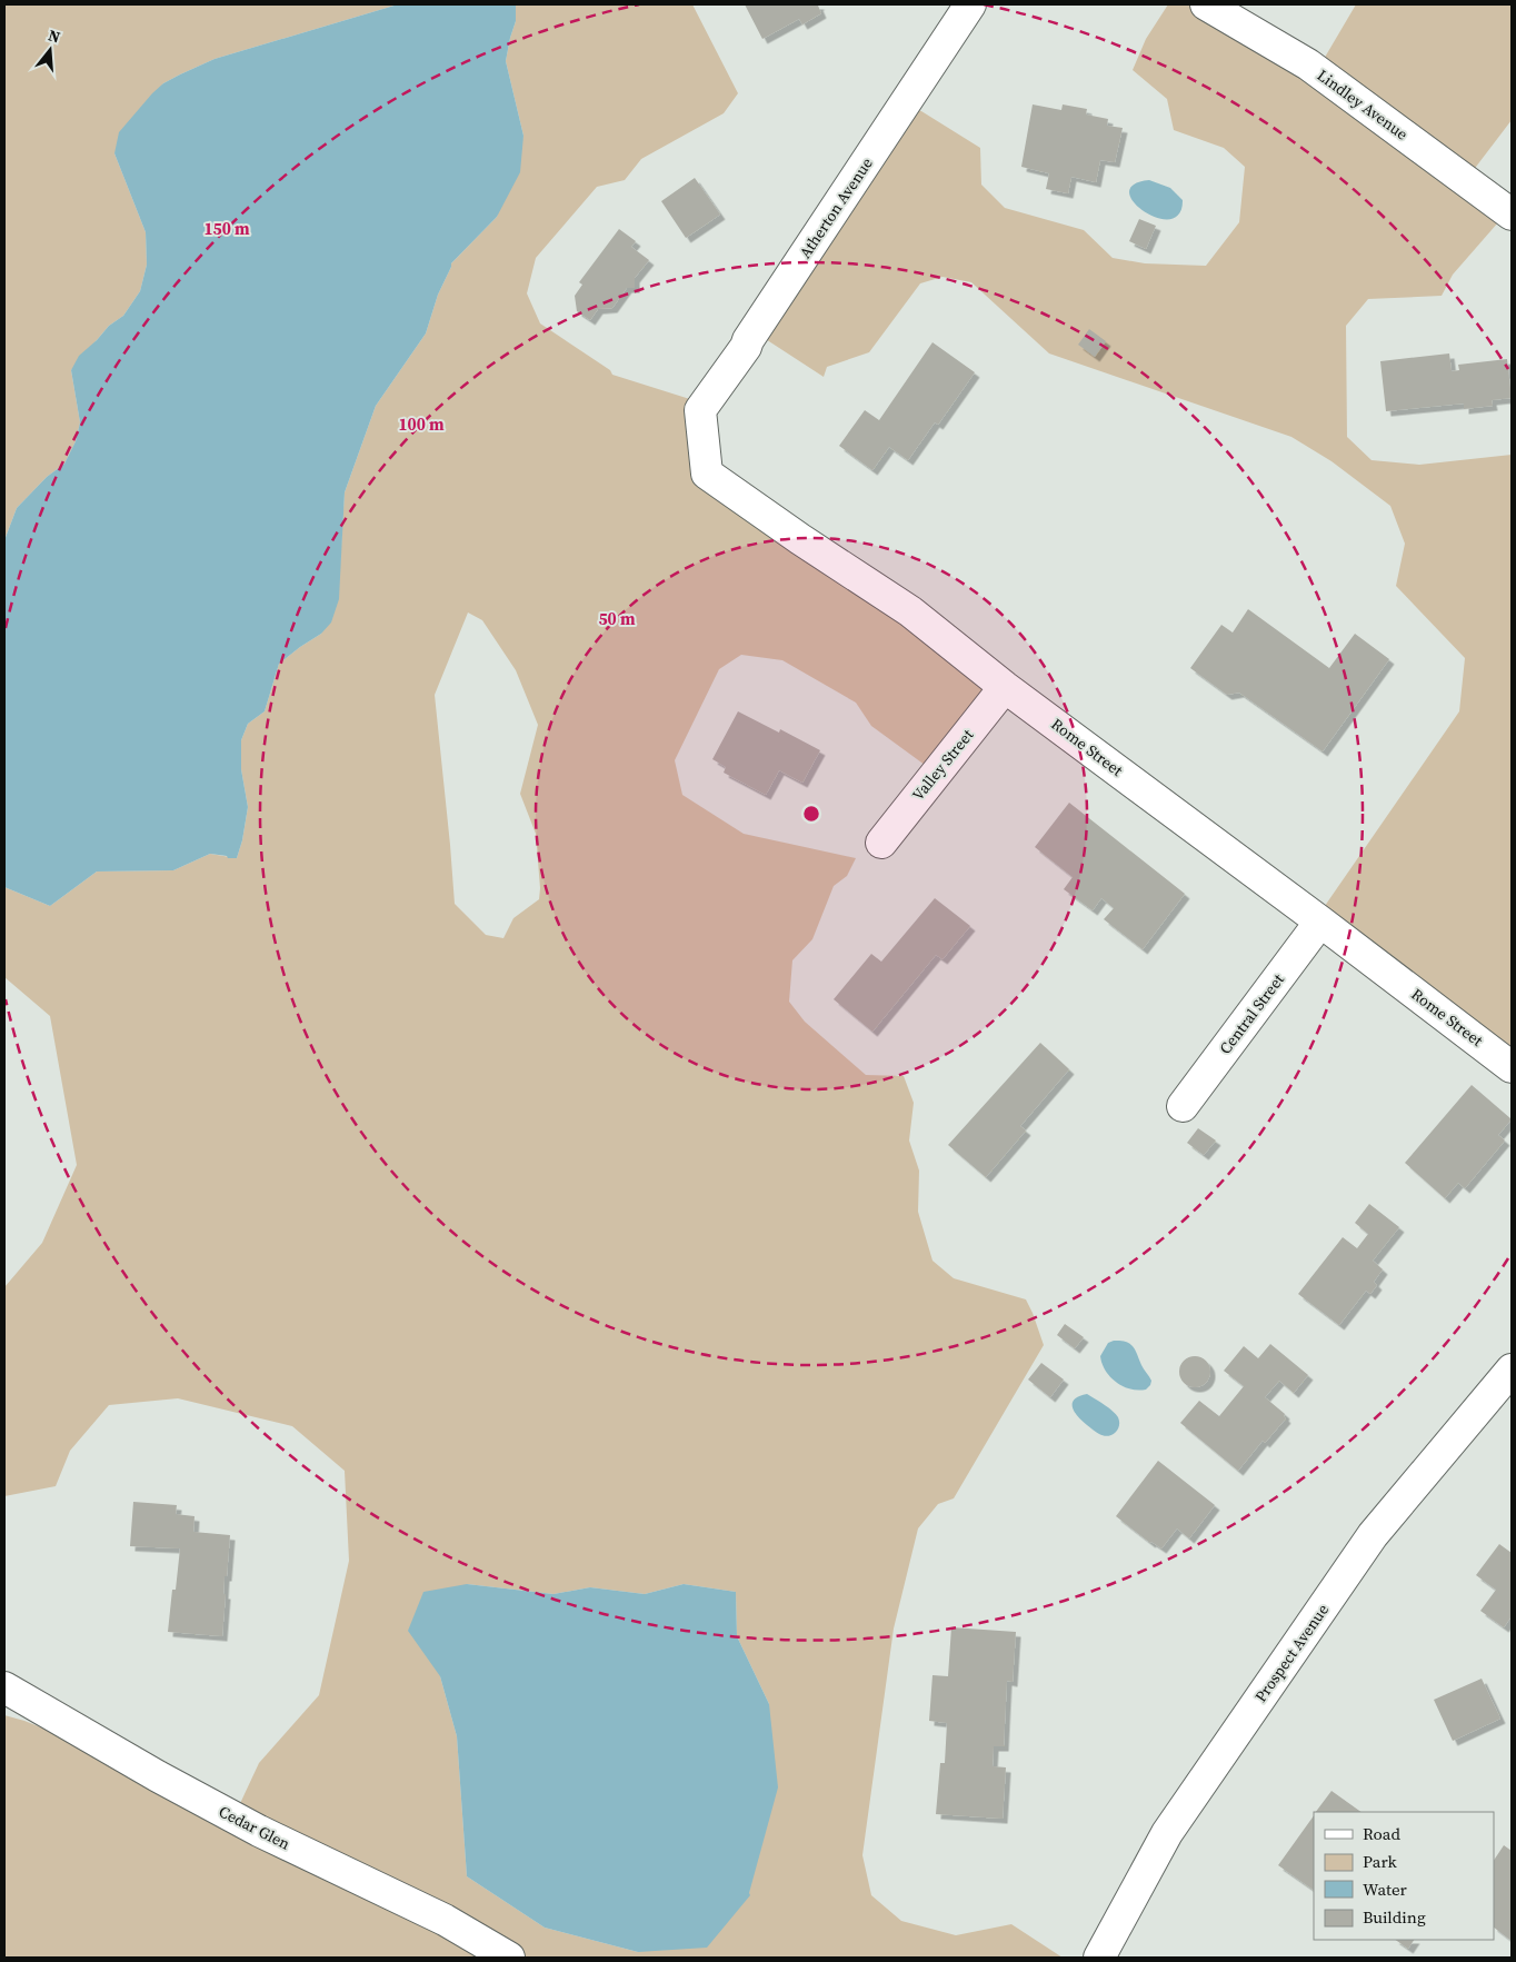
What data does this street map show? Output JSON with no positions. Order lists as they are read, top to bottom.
{
  "streets": {
    "street": [
      "Lindley Avenue",
      "Atherton Avenue",
      "Rome Street",
      "Valley Street",
      "Central Street",
      "Prospect Avenue",
      "Cedar Glen"
    ]
  },
  "crossings": [
    ["Atherton Avenue", "Rome Street"],
    ["Rome Street", "Valley Street"],
    ["Rome Street", "Central Street"]
  ],
  "legend": [
    "Road",
    "Park",
    "Water",
    "Building"
  ],
  "north": "top",
  "rings": ["150 m", "100 m", "50 m"]
}
